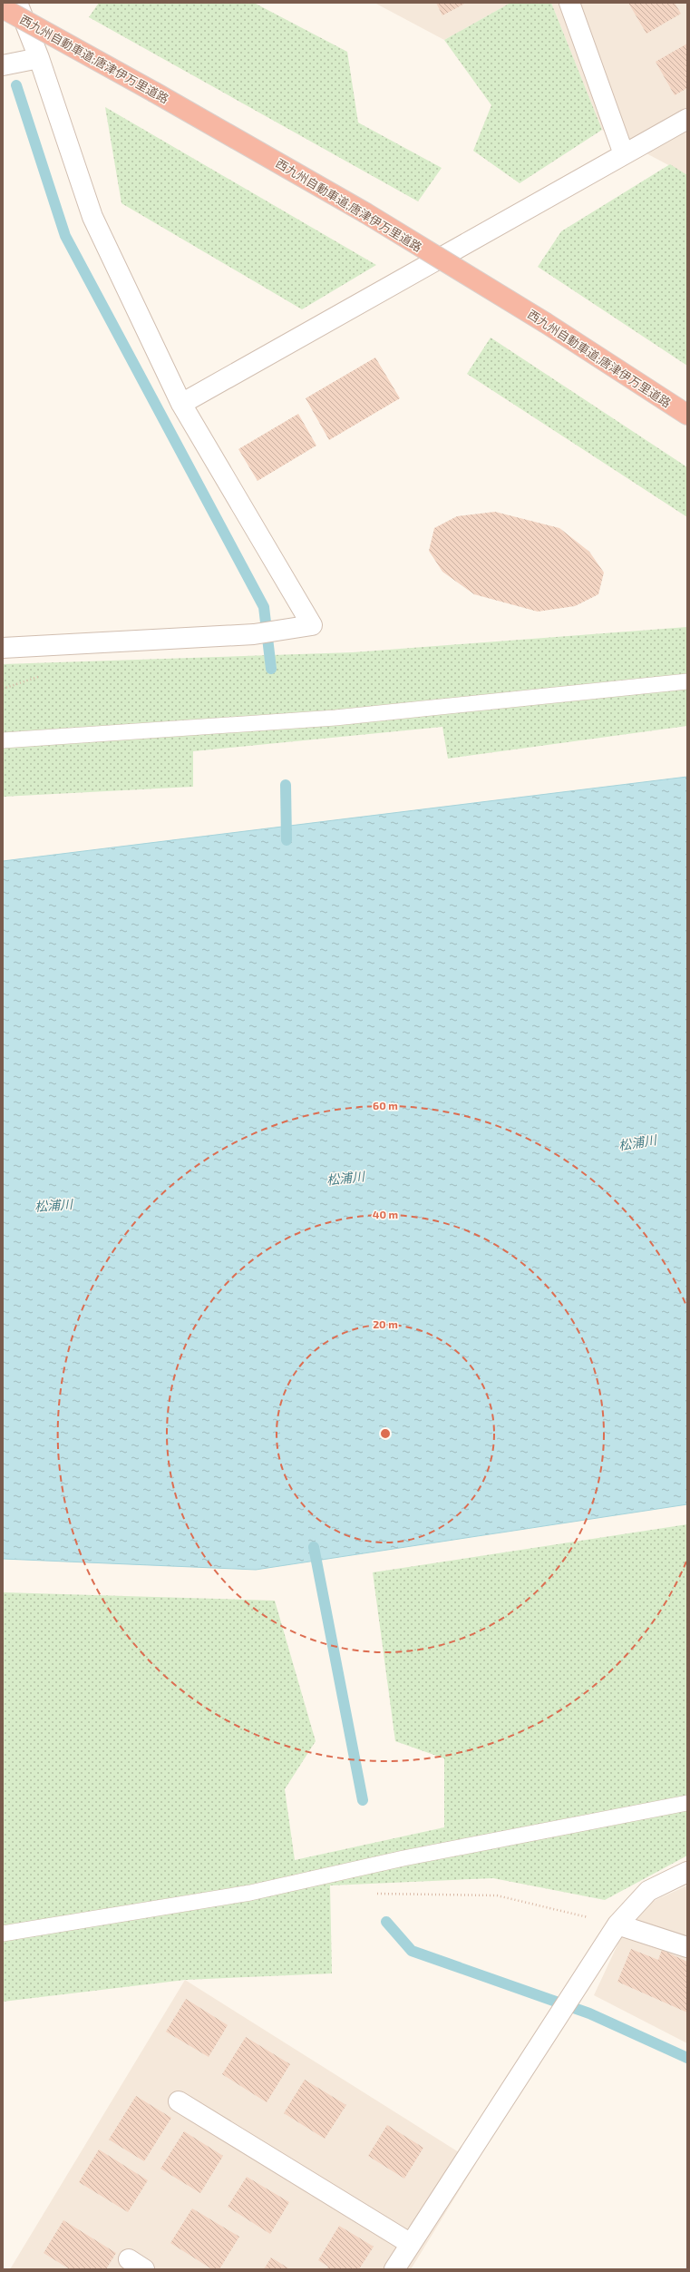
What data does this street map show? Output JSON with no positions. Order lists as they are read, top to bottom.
{
  "streets": {
    "highway": ["西九州自動車道;唐津伊万里道路"]
  },
  "water": ["松浦川"],
  "rings": ["60 m", "40 m", "20 m"]
}
